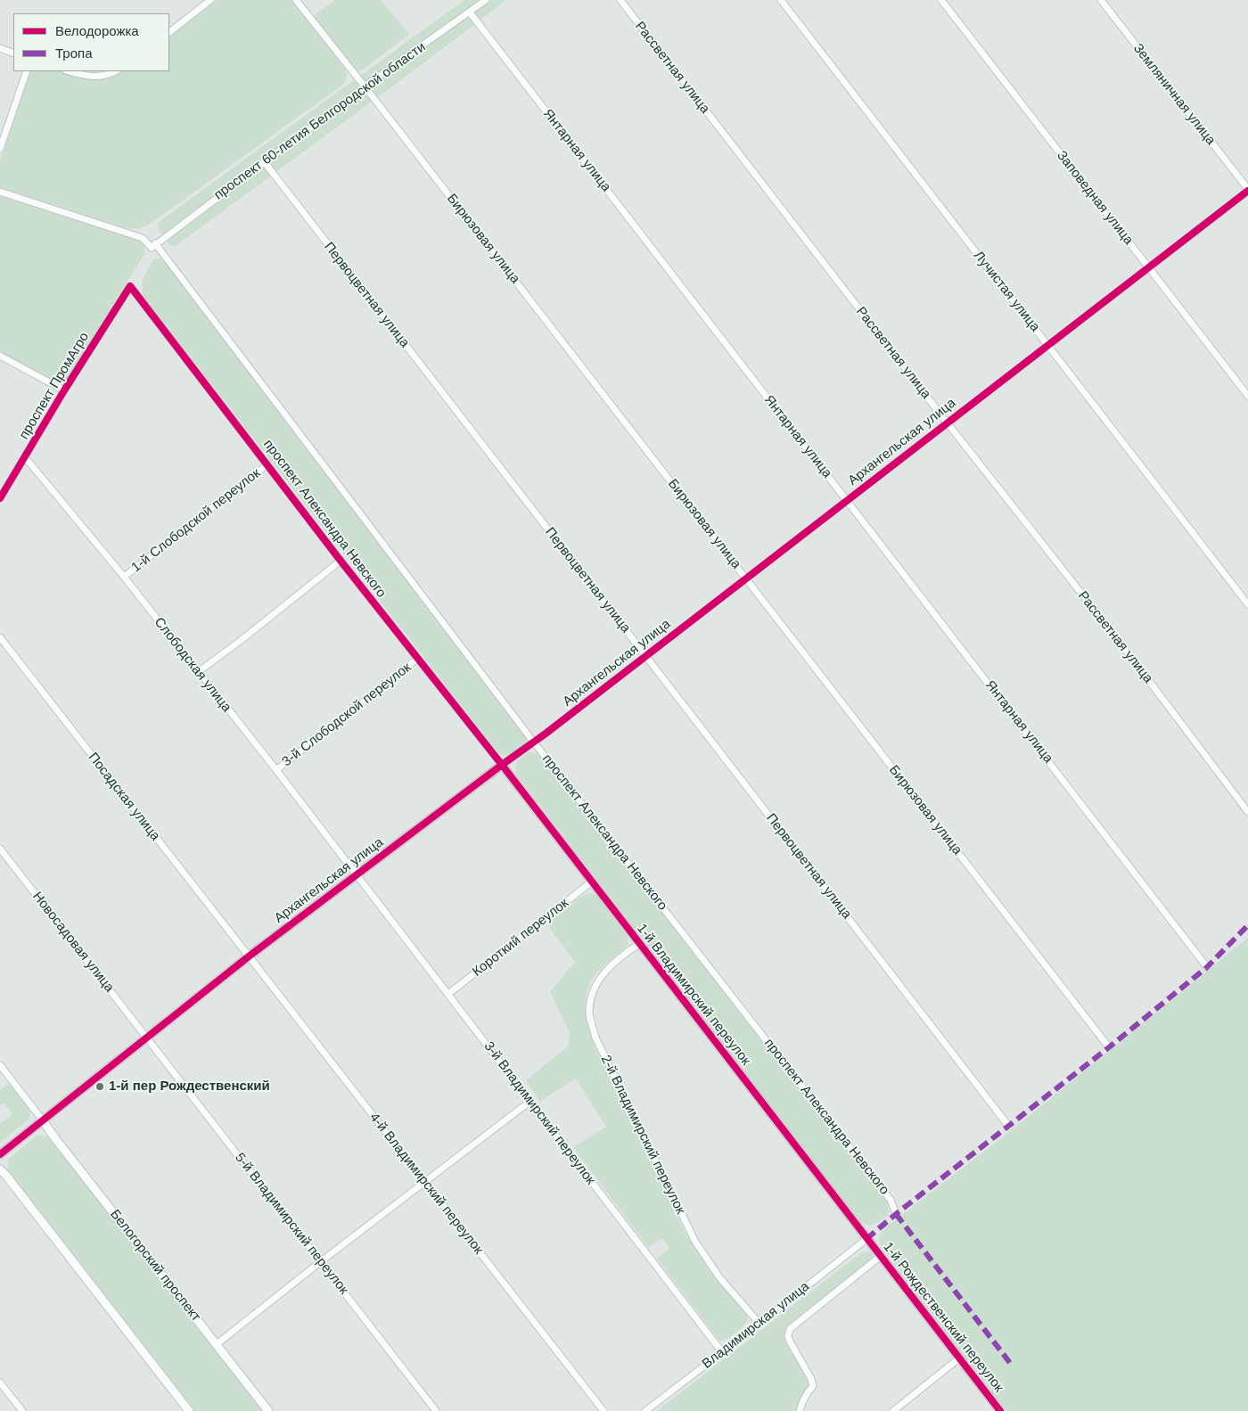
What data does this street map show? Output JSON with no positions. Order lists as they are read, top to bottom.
{
  "streets": {
    "street": [
      "Рассветная улица",
      "Земляничная улица",
      "проспект 60-летия Белгородской области",
      "Янтарная улица",
      "Заповедная улица",
      "Бирюзовая улица",
      "Лучистая улица",
      "Первоцветная улица",
      "проспект ПромАгро",
      "Архангельская улица",
      "проспект Александра Невского",
      "1-й Слободской переулок",
      "Слободская улица",
      "3-й Слободской переулок",
      "Посадская улица",
      "Короткий переулок",
      "Новосадовая улица",
      "1-й Владимирский переулок",
      "3-й Владимирский переулок",
      "2-й Владимирский переулок",
      "4-й Владимирский переулок",
      "5-й Владимирский переулок",
      "Белогорский проспект",
      "1-й Рождественский переулок",
      "Владимирская улица"
    ]
  },
  "crossings": [
    ["Рассветная улица", "Архангельская улица"],
    ["Земляничная улица", "Архангельская улица"],
    ["проспект 60-летия Белгородской области", "Янтарная улица"],
    ["проспект 60-летия Белгородской области", "Бирюзовая улица"],
    ["проспект 60-летия Белгородской области", "Первоцветная улица"],
    ["проспект 60-летия Белгородской области", "проспект Александра Невского"],
    ["Янтарная улица", "Архангельская улица"],
    ["Заповедная улица", "Архангельская улица"],
    ["Бирюзовая улица", "Архангельская улица"],
    ["Лучистая улица", "Архангельская улица"],
    ["Первоцветная улица", "Архангельская улица"],
    ["проспект ПромАгро", "проспект Александра Невского"],
    ["проспект ПромАгро", "Слободская улица"],
    ["Архангельская улица", "проспект Александра Невского"],
    ["Архангельская улица", "Слободская улица"],
    ["Архангельская улица", "Посадская улица"],
    ["Архангельская улица", "Новосадовая улица"],
    ["Архангельская улица", "1-й Владимирский переулок"],
    ["Архангельская улица", "3-й Владимирский переулок"],
    ["Архангельская улица", "4-й Владимирский переулок"],
    ["Архангельская улица", "5-й Владимирский переулок"],
    ["Архангельская улица", "Белогорский проспект"],
    ["проспект Александра Невского", "1-й Слободской переулок"],
    ["проспект Александра Невского", "3-й Слободской переулок"],
    ["проспект Александра Невского", "1-й Владимирский переулок"],
    ["1-й Слободской переулок", "Слободская улица"],
    ["Слободская улица", "3-й Слободской переулок"],
    ["Слободская улица", "3-й Владимирский переулок"],
    ["Посадская улица", "4-й Владимирский переулок"],
    ["Короткий переулок", "1-й Владимирский переулок"],
    ["Короткий переулок", "3-й Владимирский переулок"],
    ["Новосадовая улица", "5-й Владимирский переулок"],
    ["1-й Владимирский переулок", "2-й Владимирский переулок"],
    ["1-й Владимирский переулок", "1-й Рождественский переулок"],
    ["1-й Владимирский переулок", "Владимирская улица"],
    ["3-й Владимирский переулок", "Владимирская улица"],
    ["2-й Владимирский переулок", "Владимирская улица"],
    ["1-й Рождественский переулок", "Владимирская улица"]
  ],
  "places": ["1-й пер Рождественский"],
  "legend": ["Велодорожка", "Тропа"]
}
